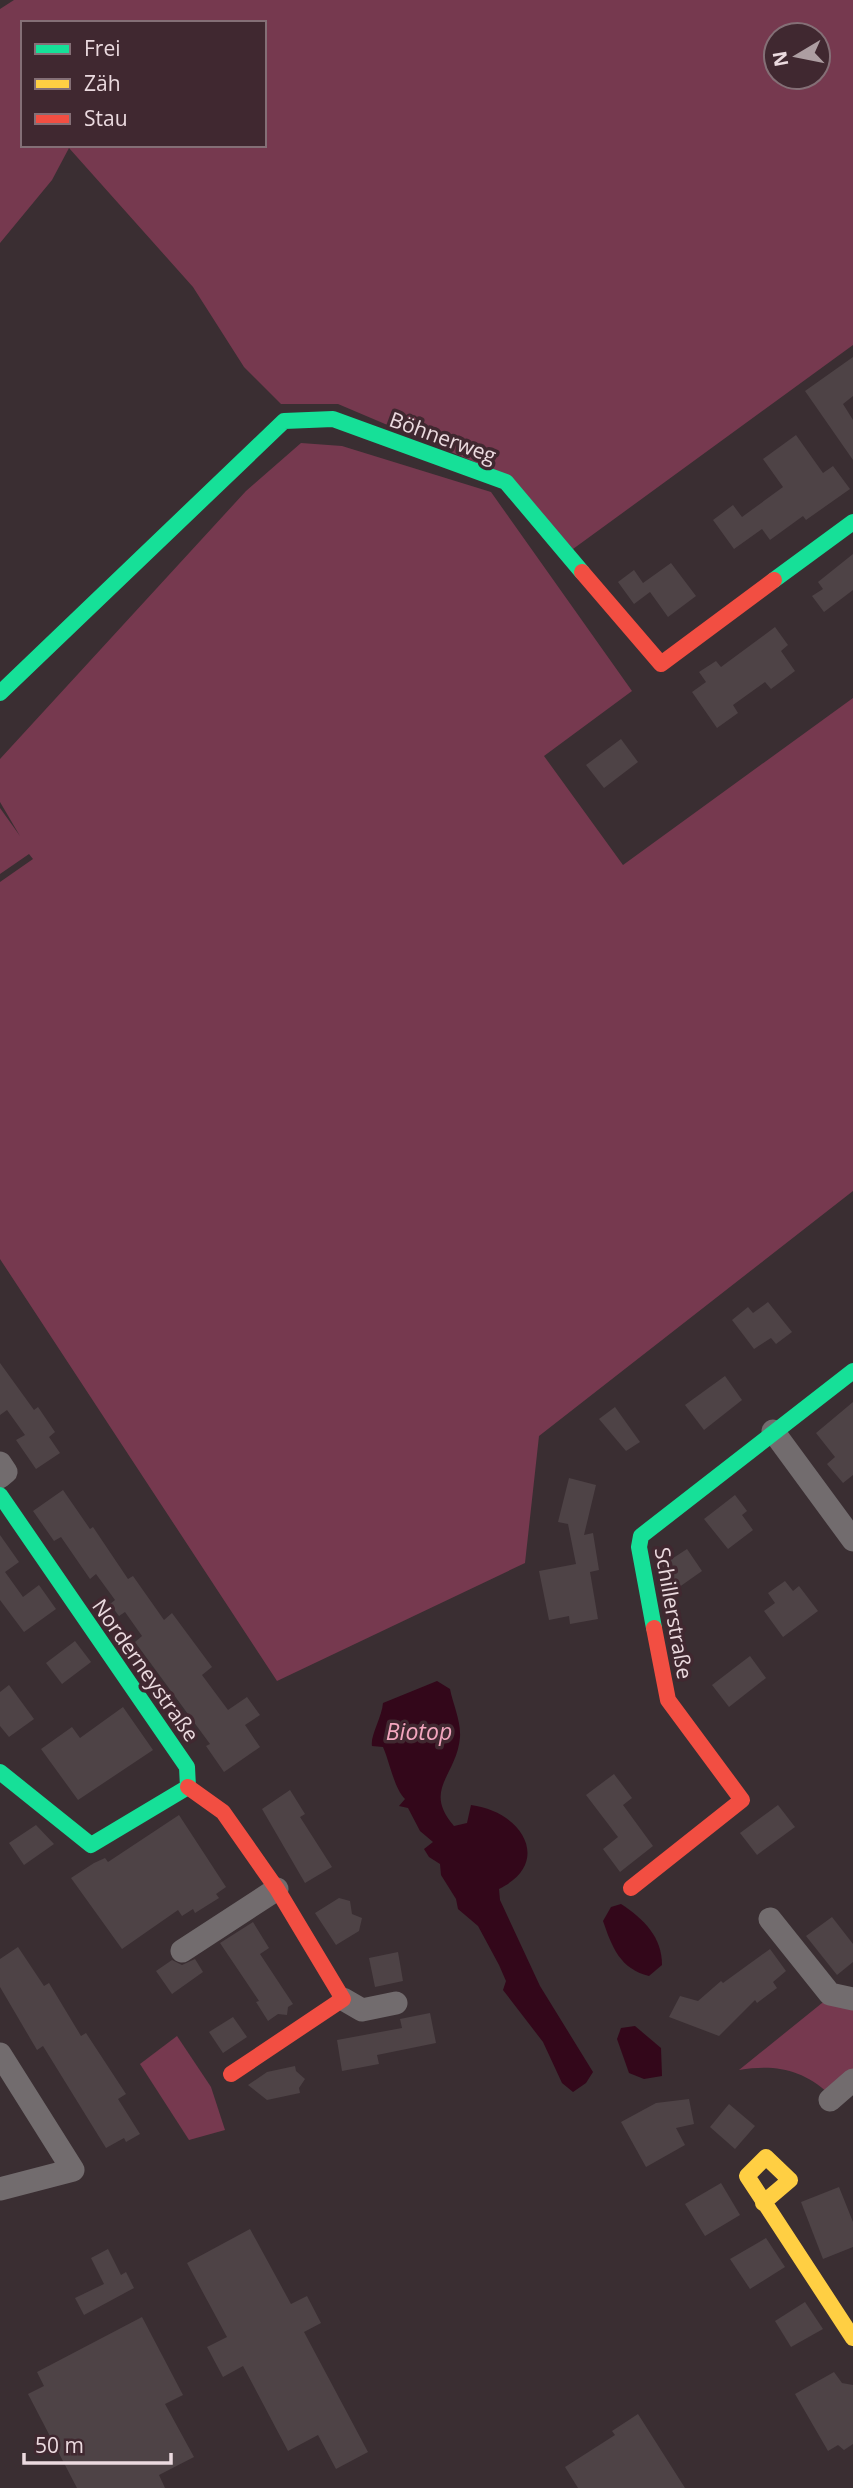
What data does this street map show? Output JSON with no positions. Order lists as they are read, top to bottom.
{
  "streets": {
    "street": ["Böhnerweg", "Schillerstraße", "Norderneystraße"]
  },
  "water": ["Biotop"],
  "legend": ["Frei", "Zäh", "Stau"],
  "scale_bar": "50 m",
  "north": "left"
}
